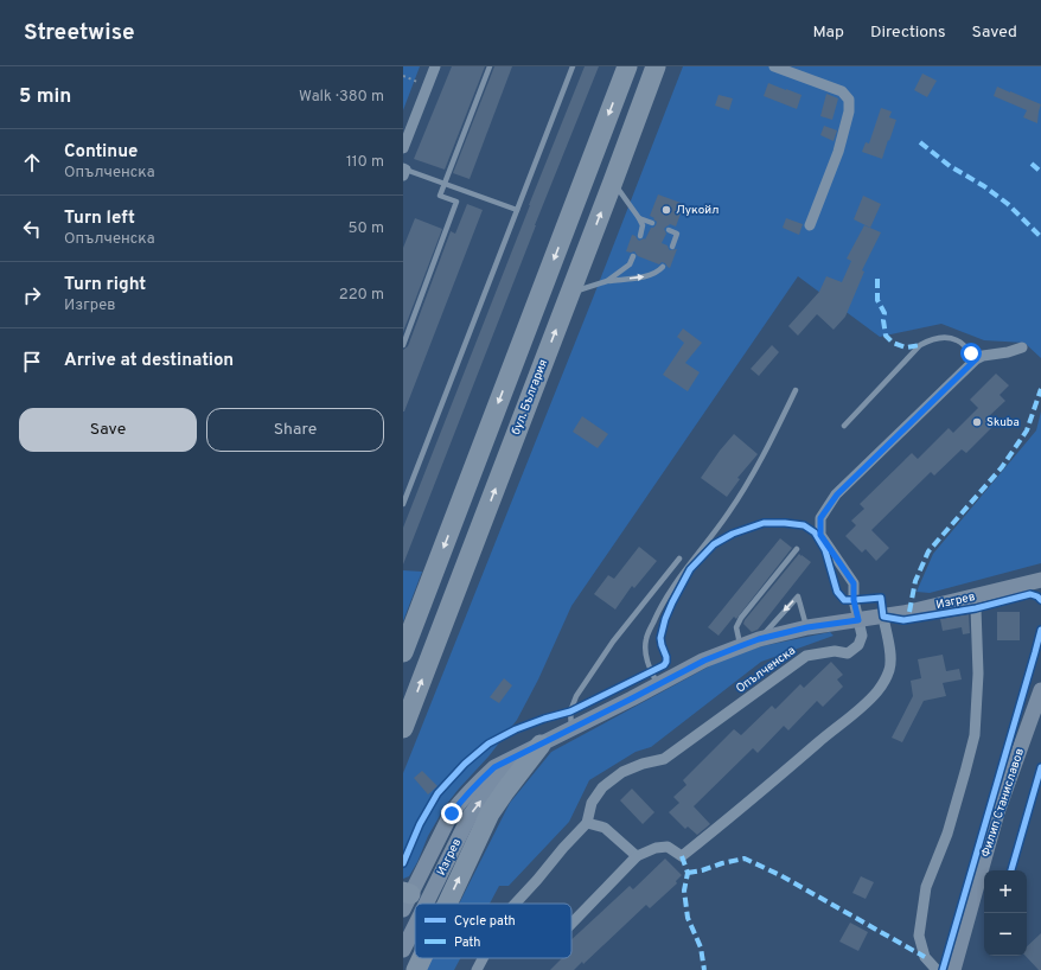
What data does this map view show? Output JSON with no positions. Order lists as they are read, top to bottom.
{
  "streets": {
    "highway": ["бул. България"],
    "main road": ["Изгрев", "Филип Станиславов"],
    "street": ["Опълченска"]
  },
  "crossings": [
    ["Изгрев", "Опълченска"]
  ],
  "places": ["Лукойл", "Skuba"],
  "legend": ["Cycle path", "Path"],
  "page": {
    "header": "Streetwise",
    "nav": ["Map", "Directions", "Saved"],
    "heading": ["5 min", "Walk · 380 m"],
    "list": [
      ["Continue", "Опълченска", "110 m"],
      ["Turn left", "Опълченска", "50 m"],
      ["Turn right", "Изгрев", "220 m"],
      "Arrive at destination"
    ],
    "buttons": ["Save", "Share"],
    "map_buttons": ["+", "−"]
  }
}
